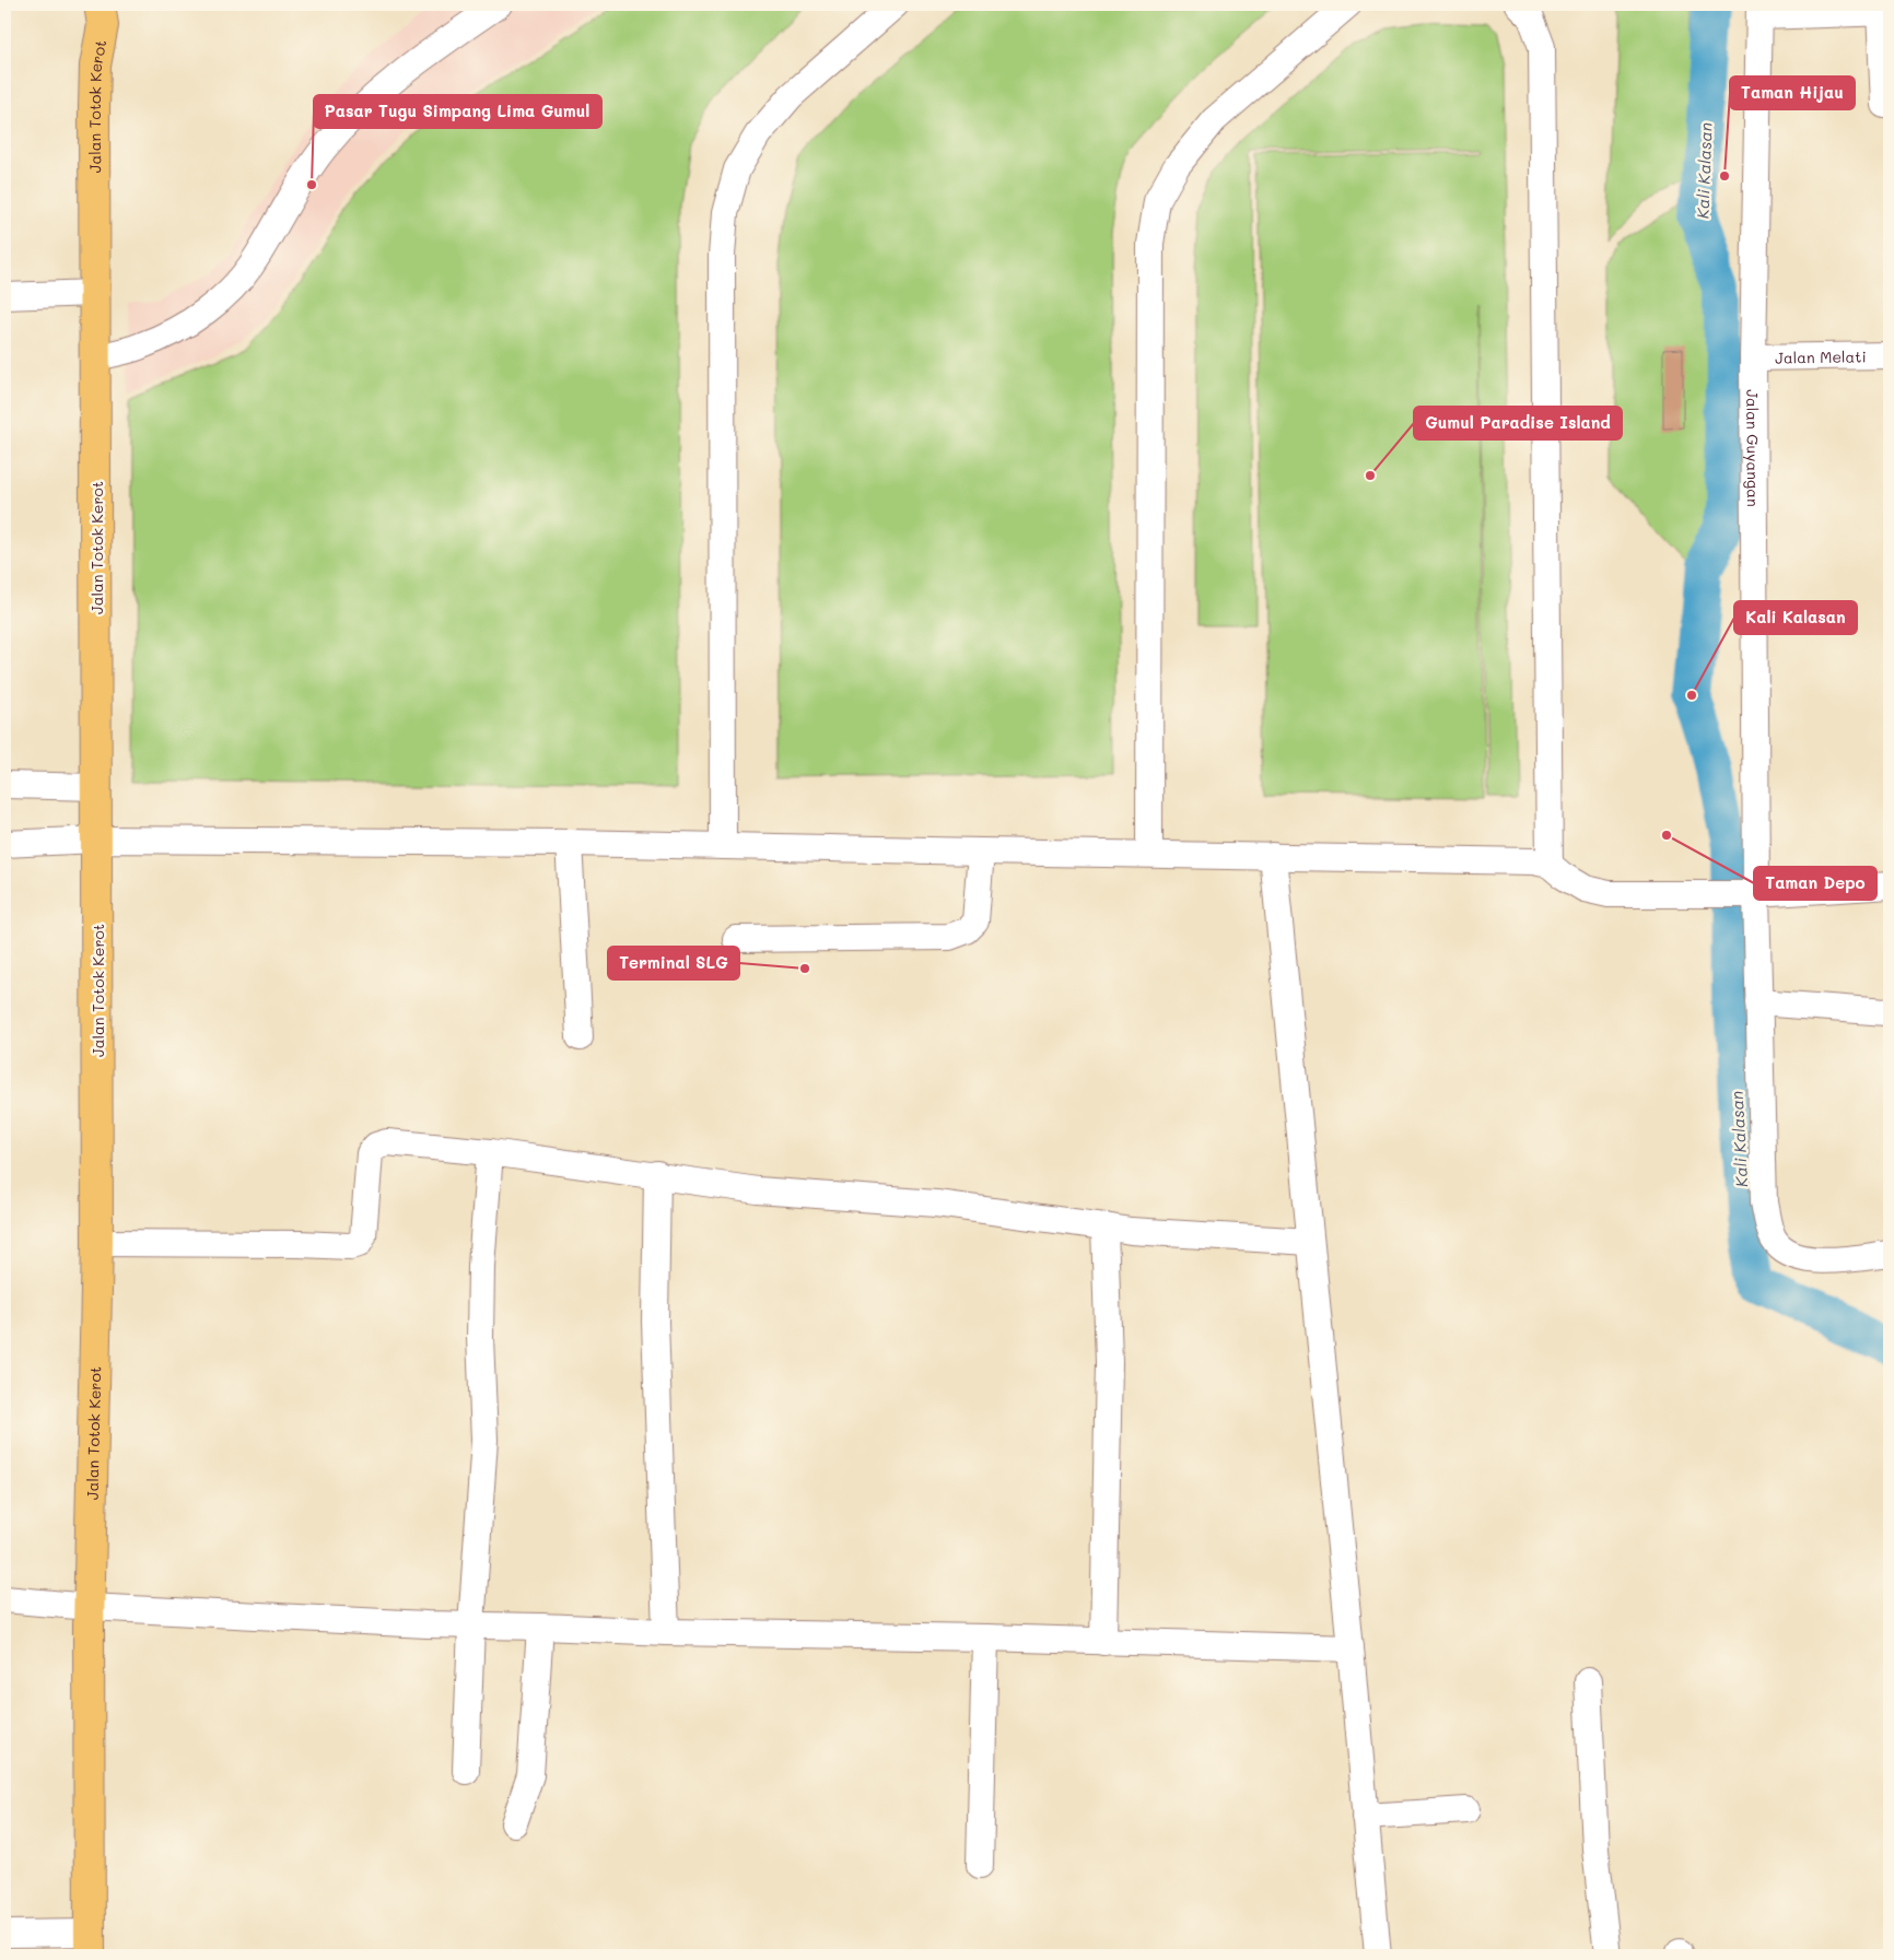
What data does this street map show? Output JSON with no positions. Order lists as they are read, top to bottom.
{
  "streets": {
    "main road": ["Jalan Totok Kerot"],
    "street": ["Jalan Melati", "Jalan Guyangan"]
  },
  "crossings": [
    ["Jalan Melati", "Jalan Guyangan"]
  ],
  "water": ["Kali Kalasan"],
  "places": [
    "Taman Hijau",
    "Pasar Tugu Simpang Lima Gumul",
    "Gumul Paradise Island",
    "Kali Kalasan",
    "Taman Depo",
    "Terminal SLG"
  ]
}
